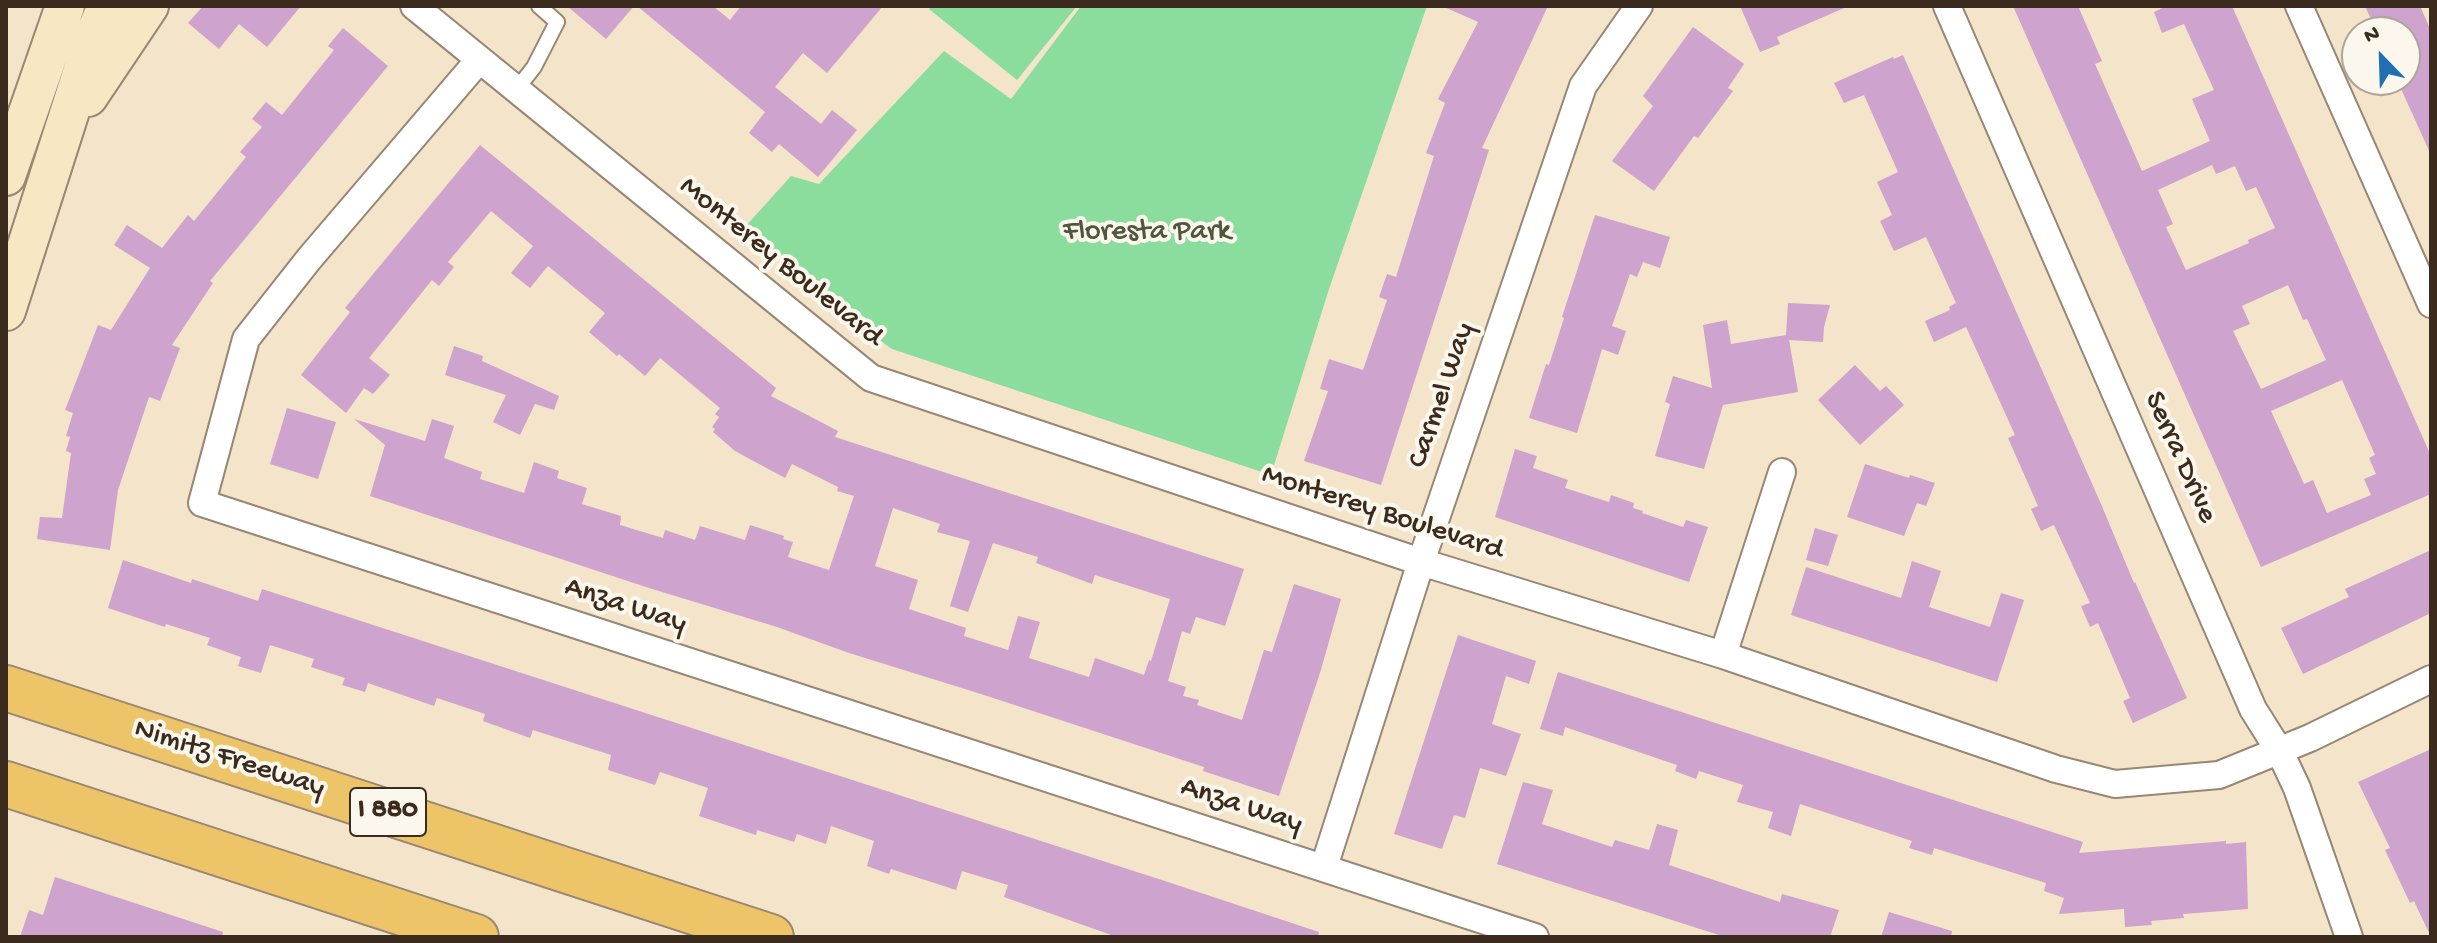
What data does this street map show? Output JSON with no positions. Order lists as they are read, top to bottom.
{
  "streets": {
    "highway": ["Nimitz Freeway", "I 880"],
    "street": [
      "Monterey Boulevard",
      "Carmel Way",
      "Serra Drive",
      "Anza Way"
    ]
  },
  "crossings": [
    ["Monterey Boulevard", "Carmel Way"],
    ["Monterey Boulevard", "Serra Drive"],
    ["Monterey Boulevard", "Anza Way"],
    ["Carmel Way", "Anza Way"]
  ],
  "parks": ["Floresta Park"],
  "north": "top left"
}
